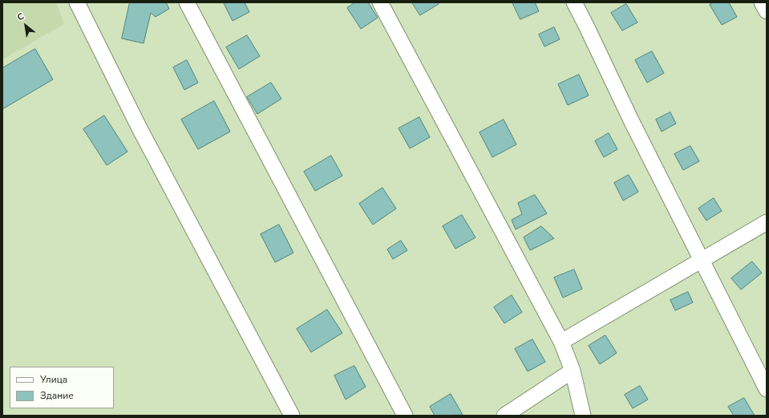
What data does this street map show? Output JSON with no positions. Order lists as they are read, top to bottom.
{
  "legend": ["Улица", "Здание"],
  "north": "top left"
}
